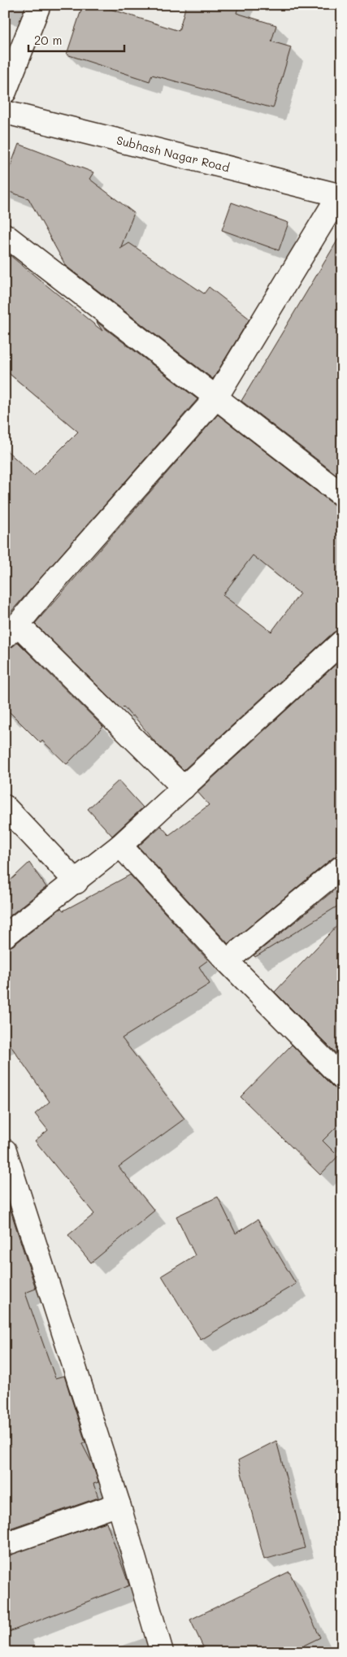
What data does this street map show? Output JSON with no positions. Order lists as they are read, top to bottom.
{
  "streets": {
    "street": ["Subhash Nagar Road"]
  },
  "scale_bar": "20 m"
}
